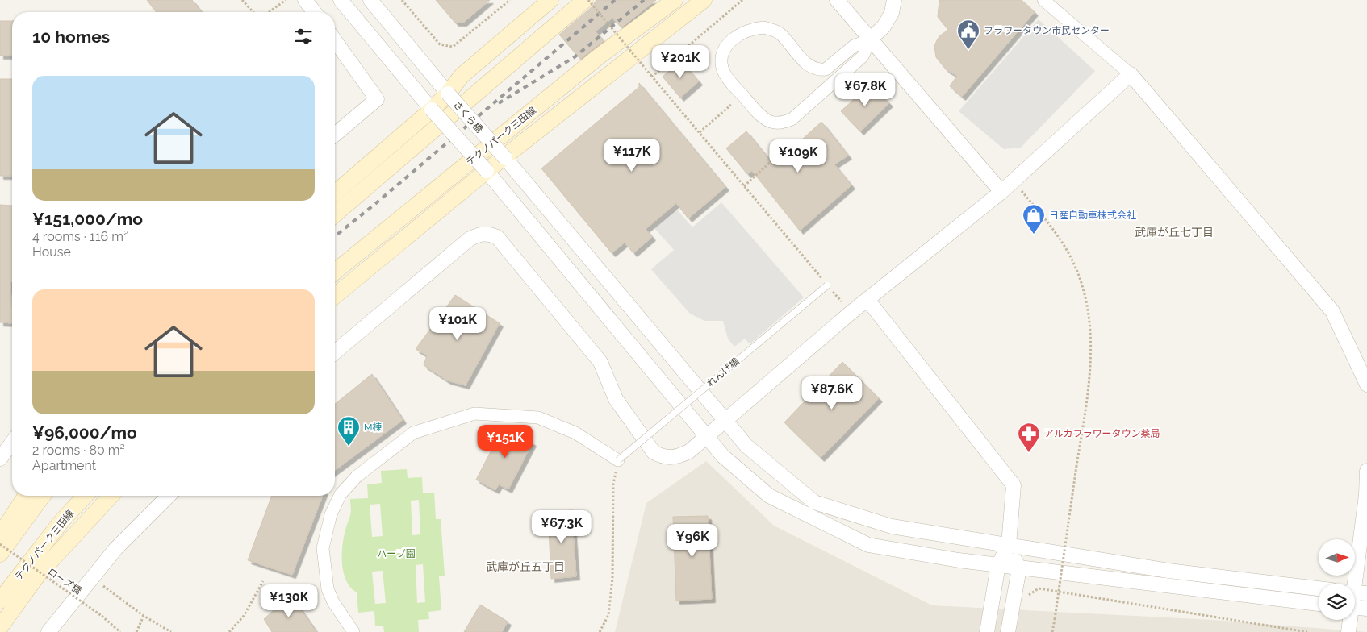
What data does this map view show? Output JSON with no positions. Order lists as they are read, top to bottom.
{
  "streets": {
    "main road": ["テクノパーク三田線"],
    "street": ["さくら橋"],
    "lane": ["れんげ橋"],
    "path": ["ローズ橋"]
  },
  "districts": ["武庫が丘七丁目", "武庫が丘五丁目"],
  "parks": ["ハーブ園"],
  "places": {
    "public building": ["フラワータウン市民センター"],
    "shop": ["日産自動車株式会社"],
    "building": ["M棟"],
    "pharmacy": ["アルカフラワータウン薬局"]
  },
  "north": "right",
  "page": {
    "heading": "10 homes",
    "price": [
      "¥201K",
      "¥67.8K",
      "¥117K",
      "¥109K",
      "¥101K",
      "¥87.6K",
      "¥151K",
      "¥67.3K",
      "¥96K",
      "¥130K"
    ],
    "list": [
      {
        "name": "¥151,000/mo",
        "note": "4 rooms · 116 m² · House"
      },
      {
        "name": "¥96,000/mo",
        "note": "2 rooms · 80 m² · Apartment"
      }
    ]
  }
}
